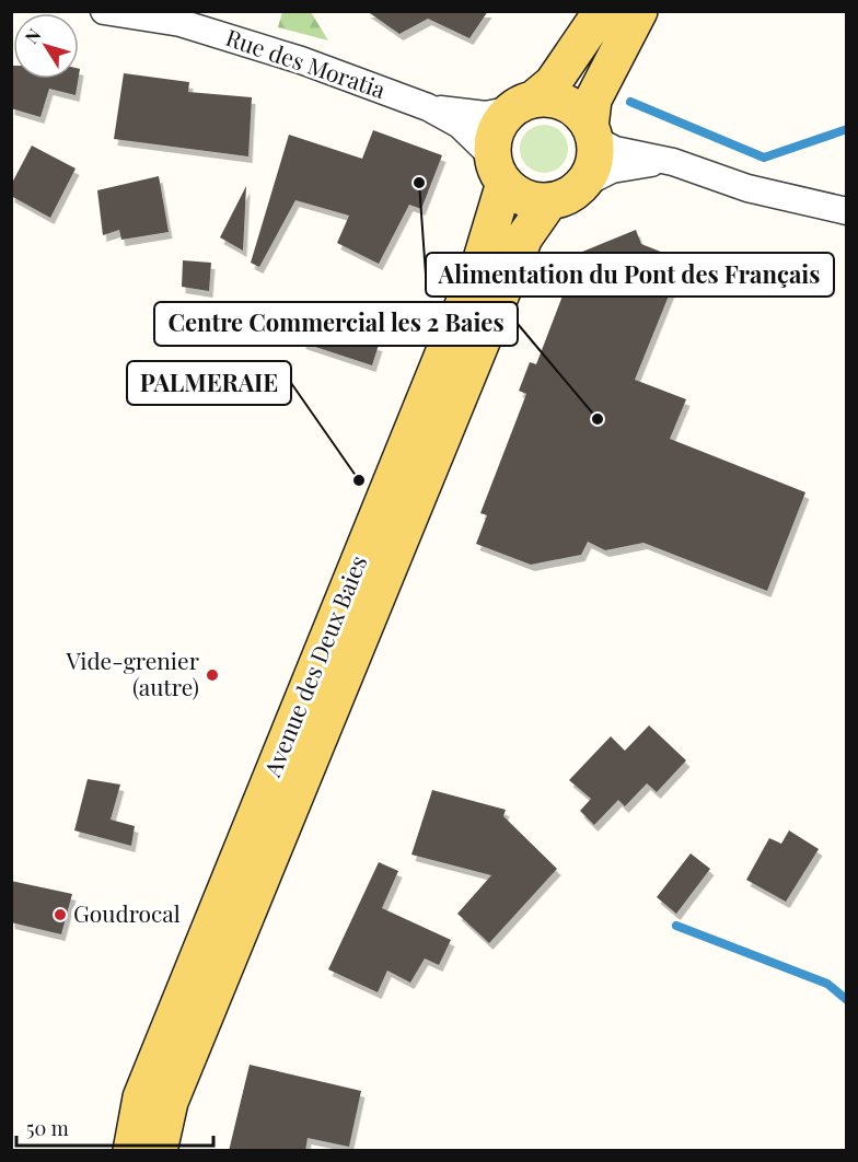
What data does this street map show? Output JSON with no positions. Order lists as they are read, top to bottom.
{
  "streets": {
    "main road": ["Avenue des Deux Baies"],
    "street": ["Rue des Moratia"]
  },
  "crossings": [
    ["Rue des Moratia", "Avenue des Deux Baies"]
  ],
  "places": [
    "Alimentation du Pont des Français",
    "Centre Commercial les 2 Baies",
    "PALMERAIE",
    "Vide-grenier (autre)",
    "Goudrocal"
  ],
  "scale_bar": "50 m",
  "north": "top left"
}
